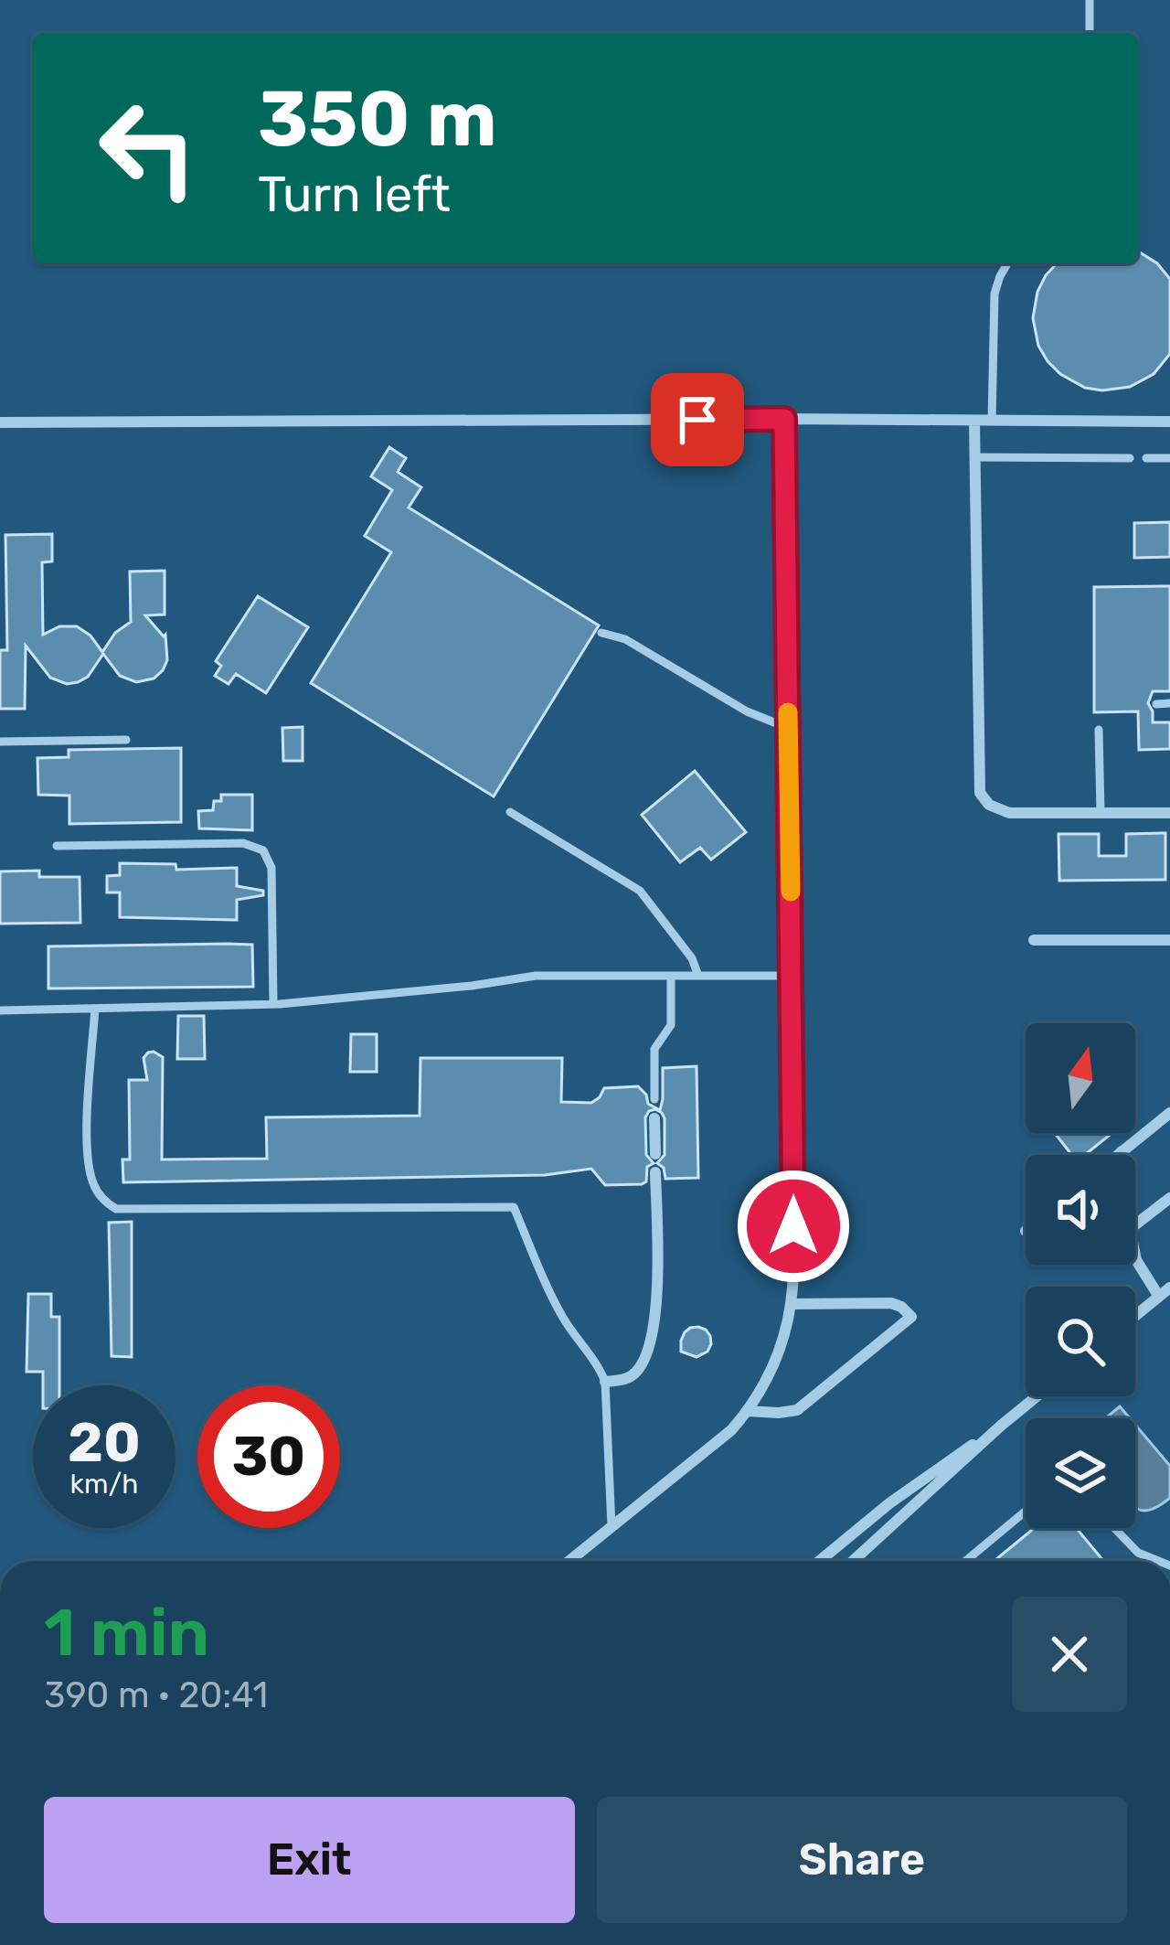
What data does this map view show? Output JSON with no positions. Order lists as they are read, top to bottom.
{
  "north": "top",
  "page": {
    "turn": ["350 m", "Turn left"],
    "speed": "20 km/h",
    "limit": "30",
    "heading": ["1 min", "390 m · 20:41"],
    "buttons": ["Exit", "Share"]
  }
}
